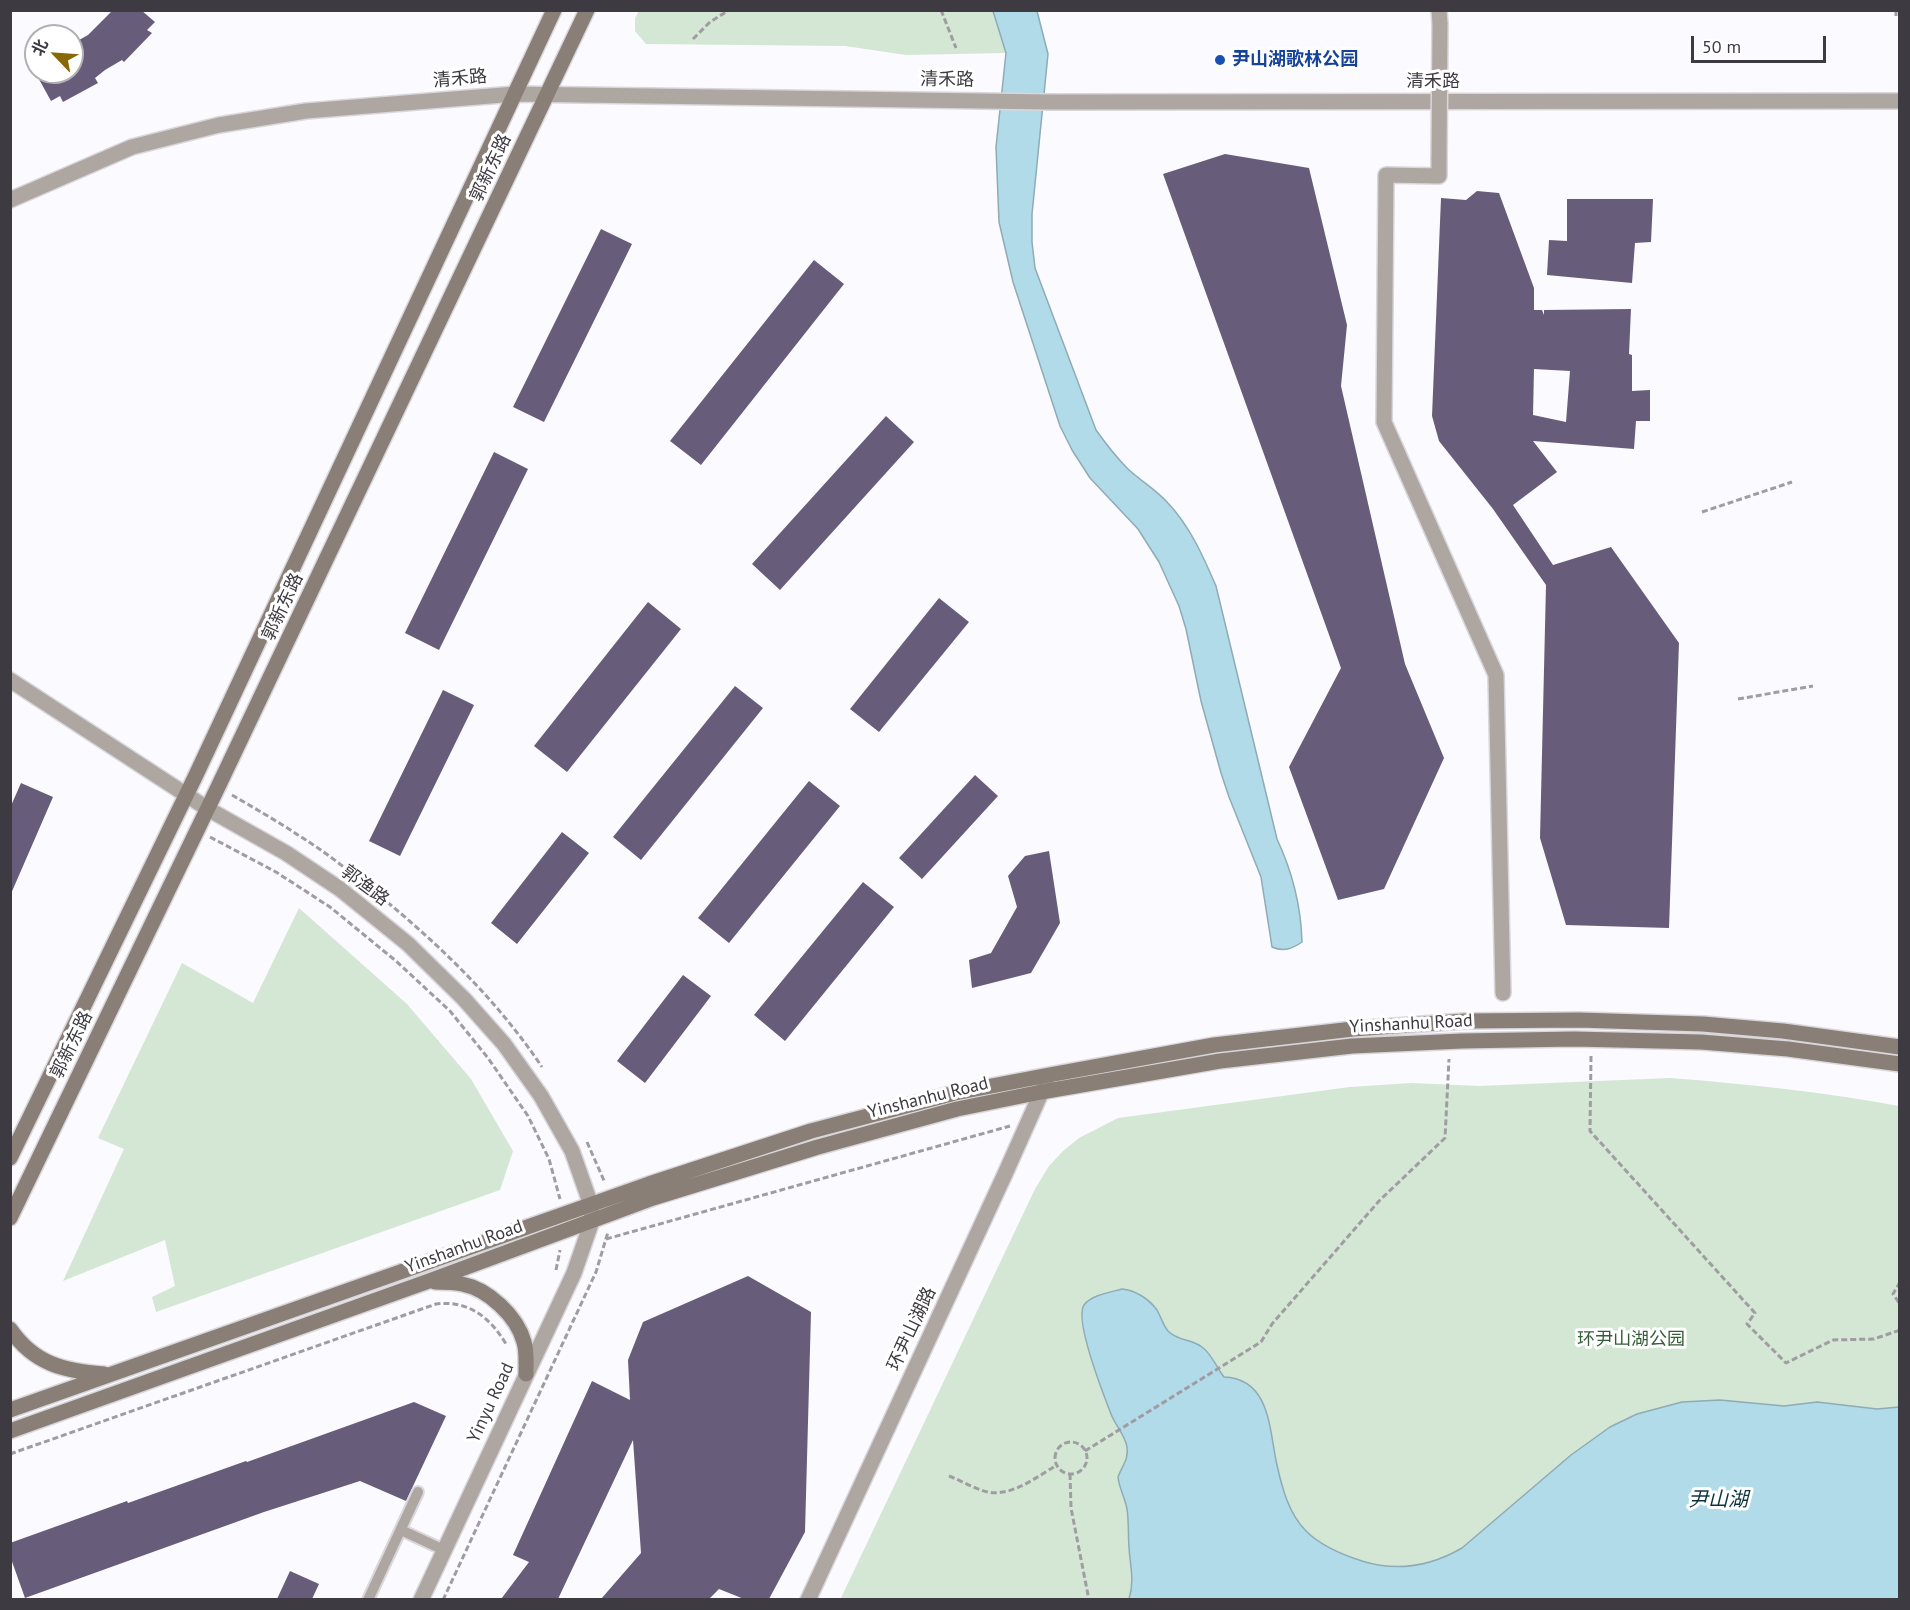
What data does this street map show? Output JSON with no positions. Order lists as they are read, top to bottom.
{
  "streets": {
    "main road": ["郭新东路", "Yinshanhu Road"],
    "street": [
      "清禾路",
      "郭渔路",
      "环尹山湖路",
      "Yinyu Road"
    ]
  },
  "crossings": [
    ["清禾路", "郭新东路"],
    ["郭新东路", "郭渔路"],
    ["郭渔路", "Yinshanhu Road"],
    ["郭渔路", "Yinyu Road"],
    ["Yinshanhu Road", "环尹山湖路"],
    ["Yinshanhu Road", "Yinyu Road"]
  ],
  "water": ["尹山湖"],
  "parks": ["环尹山湖公园"],
  "places": ["尹山湖歌林公园"],
  "scale_bar": "50 m",
  "north": "top left"
}
